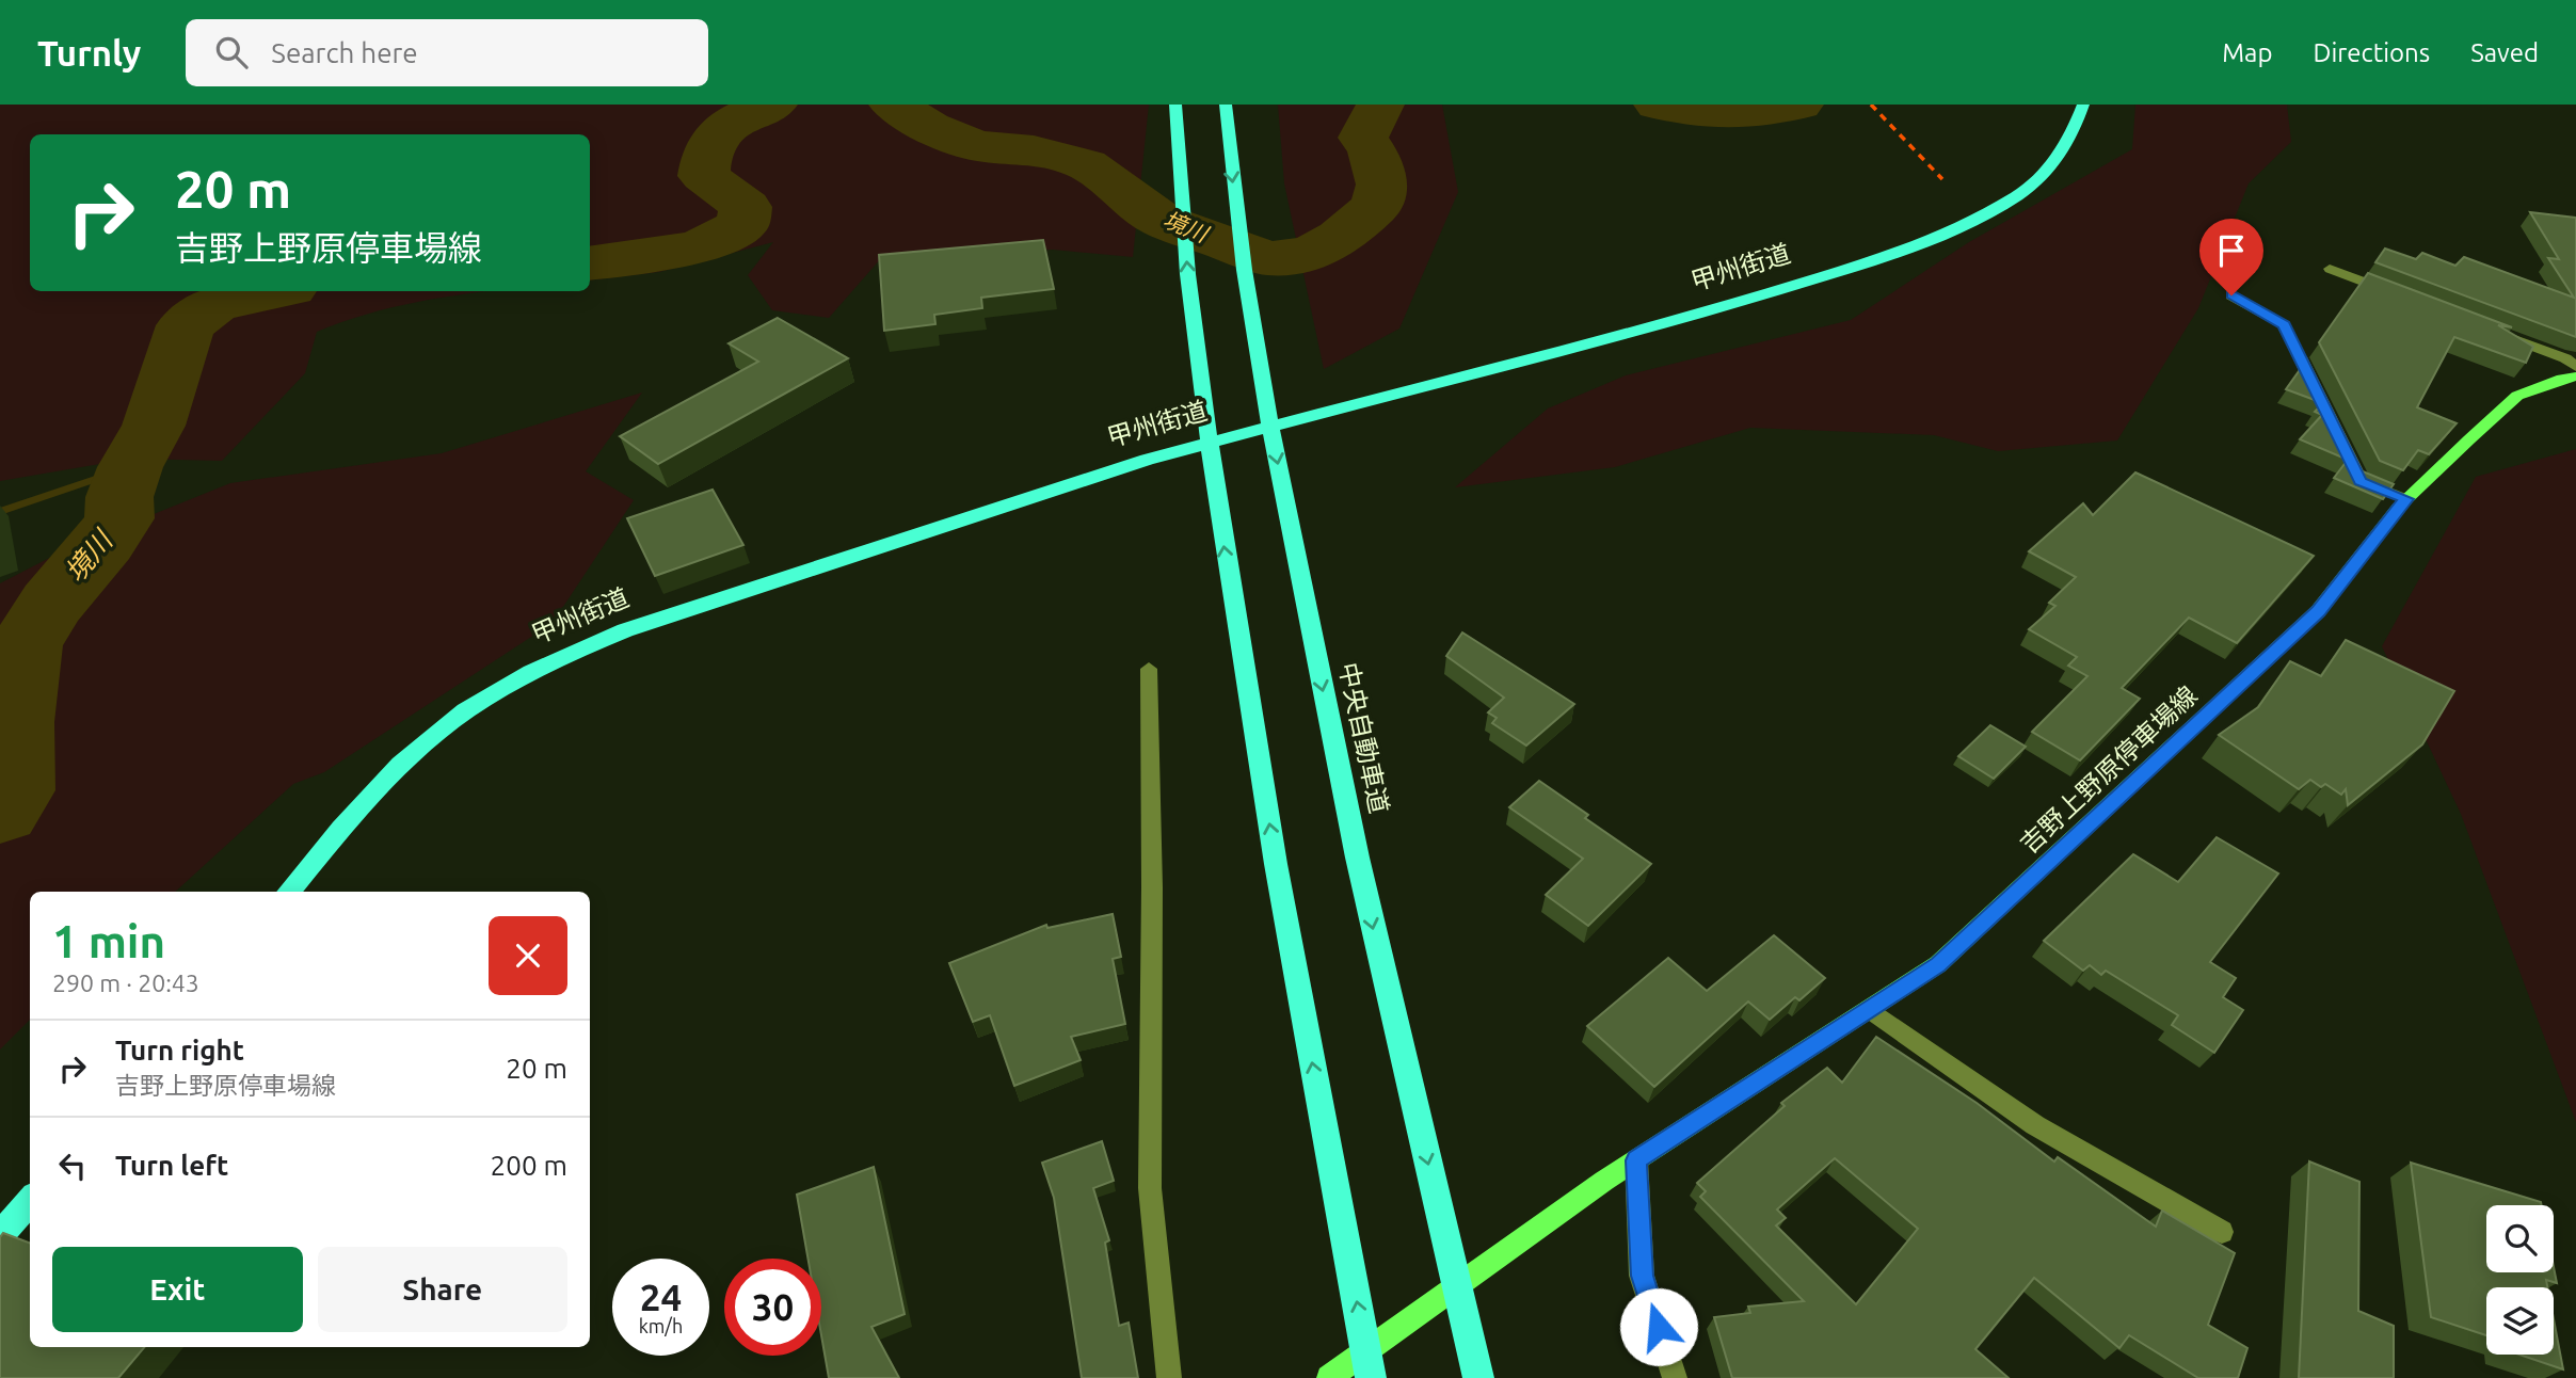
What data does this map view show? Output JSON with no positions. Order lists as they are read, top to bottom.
{
  "streets": {
    "highway": ["甲州街道", "中央自動車道"],
    "main road": ["吉野上野原停車場線"]
  },
  "water": ["境川"],
  "page": {
    "header": "Turnly",
    "search": "Search here",
    "nav": ["Map", "Directions", "Saved"],
    "turn": ["20 m", "吉野上野原停車場線"],
    "heading": ["1 min", "290 m · 20:43"],
    "list": [
      {
        "name": "Turn right",
        "note": "吉野上野原停車場線",
        "value": "20 m"
      },
      {
        "name": "Turn left",
        "value": "200 m"
      }
    ],
    "buttons": ["Exit", "Share"],
    "speed": "24 km/h",
    "limit": "30"
  }
}
